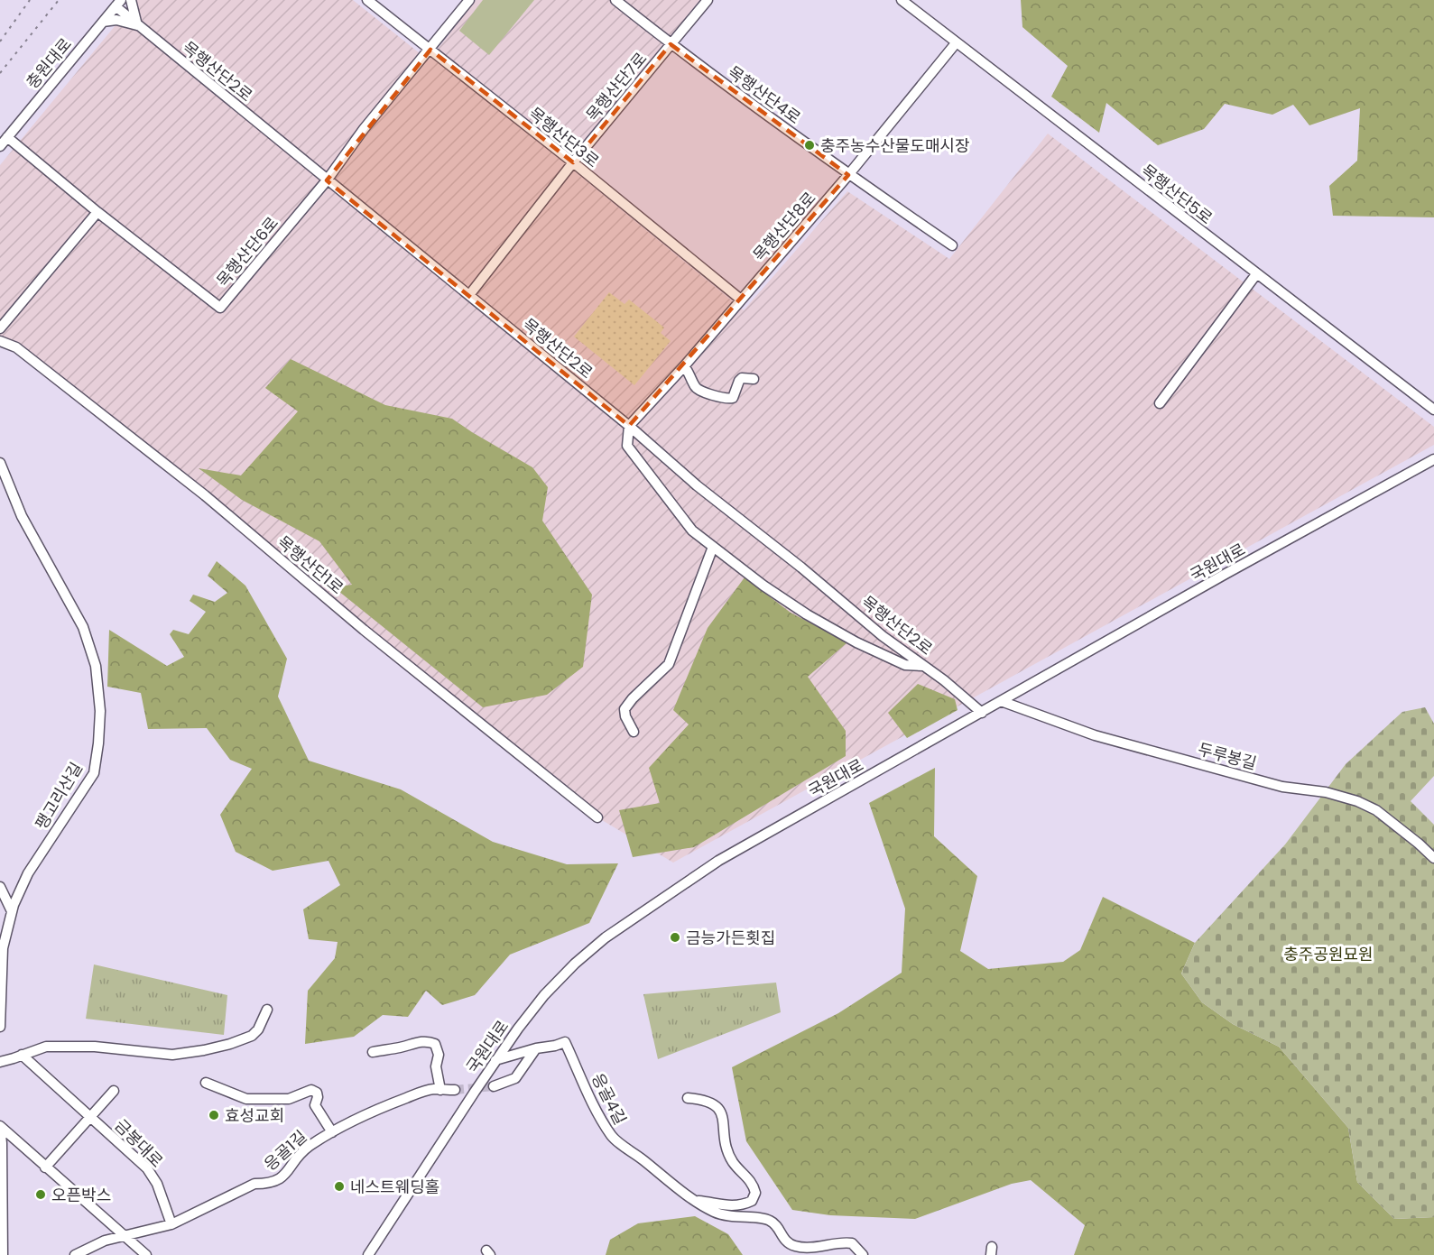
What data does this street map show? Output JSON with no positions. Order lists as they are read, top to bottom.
{
  "streets": {
    "street": [
      "충원대로",
      "목행산단2로",
      "목행산단7로",
      "목행산단4로",
      "목행산단3로",
      "목행산단5로",
      "목행산단8로",
      "목행산단6로",
      "국원대로",
      "목행산단1로",
      "두루봉길",
      "팽고리산길",
      "응골4길",
      "금봉대로",
      "응골1길"
    ]
  },
  "crossings": [
    ["충원대로", "목행산단2로"],
    ["목행산단2로", "목행산단7로"],
    ["목행산단2로", "목행산단8로"],
    ["목행산단2로", "목행산단6로"],
    ["목행산단2로", "국원대로"],
    ["목행산단7로", "목행산단4로"],
    ["목행산단7로", "목행산단3로"],
    ["목행산단4로", "목행산단8로"],
    ["목행산단3로", "목행산단8로"],
    ["목행산단3로", "목행산단6로"],
    ["목행산단5로", "목행산단8로"],
    ["국원대로", "두루봉길"],
    ["국원대로", "응골4길"],
    ["금봉대로", "응골1길"]
  ],
  "parks": ["충주공원묘원"],
  "places": [
    "충주농수산물도매시장",
    "금능가든횟집",
    "효성교회",
    "네스트웨딩홀",
    "오픈박스"
  ]
}
